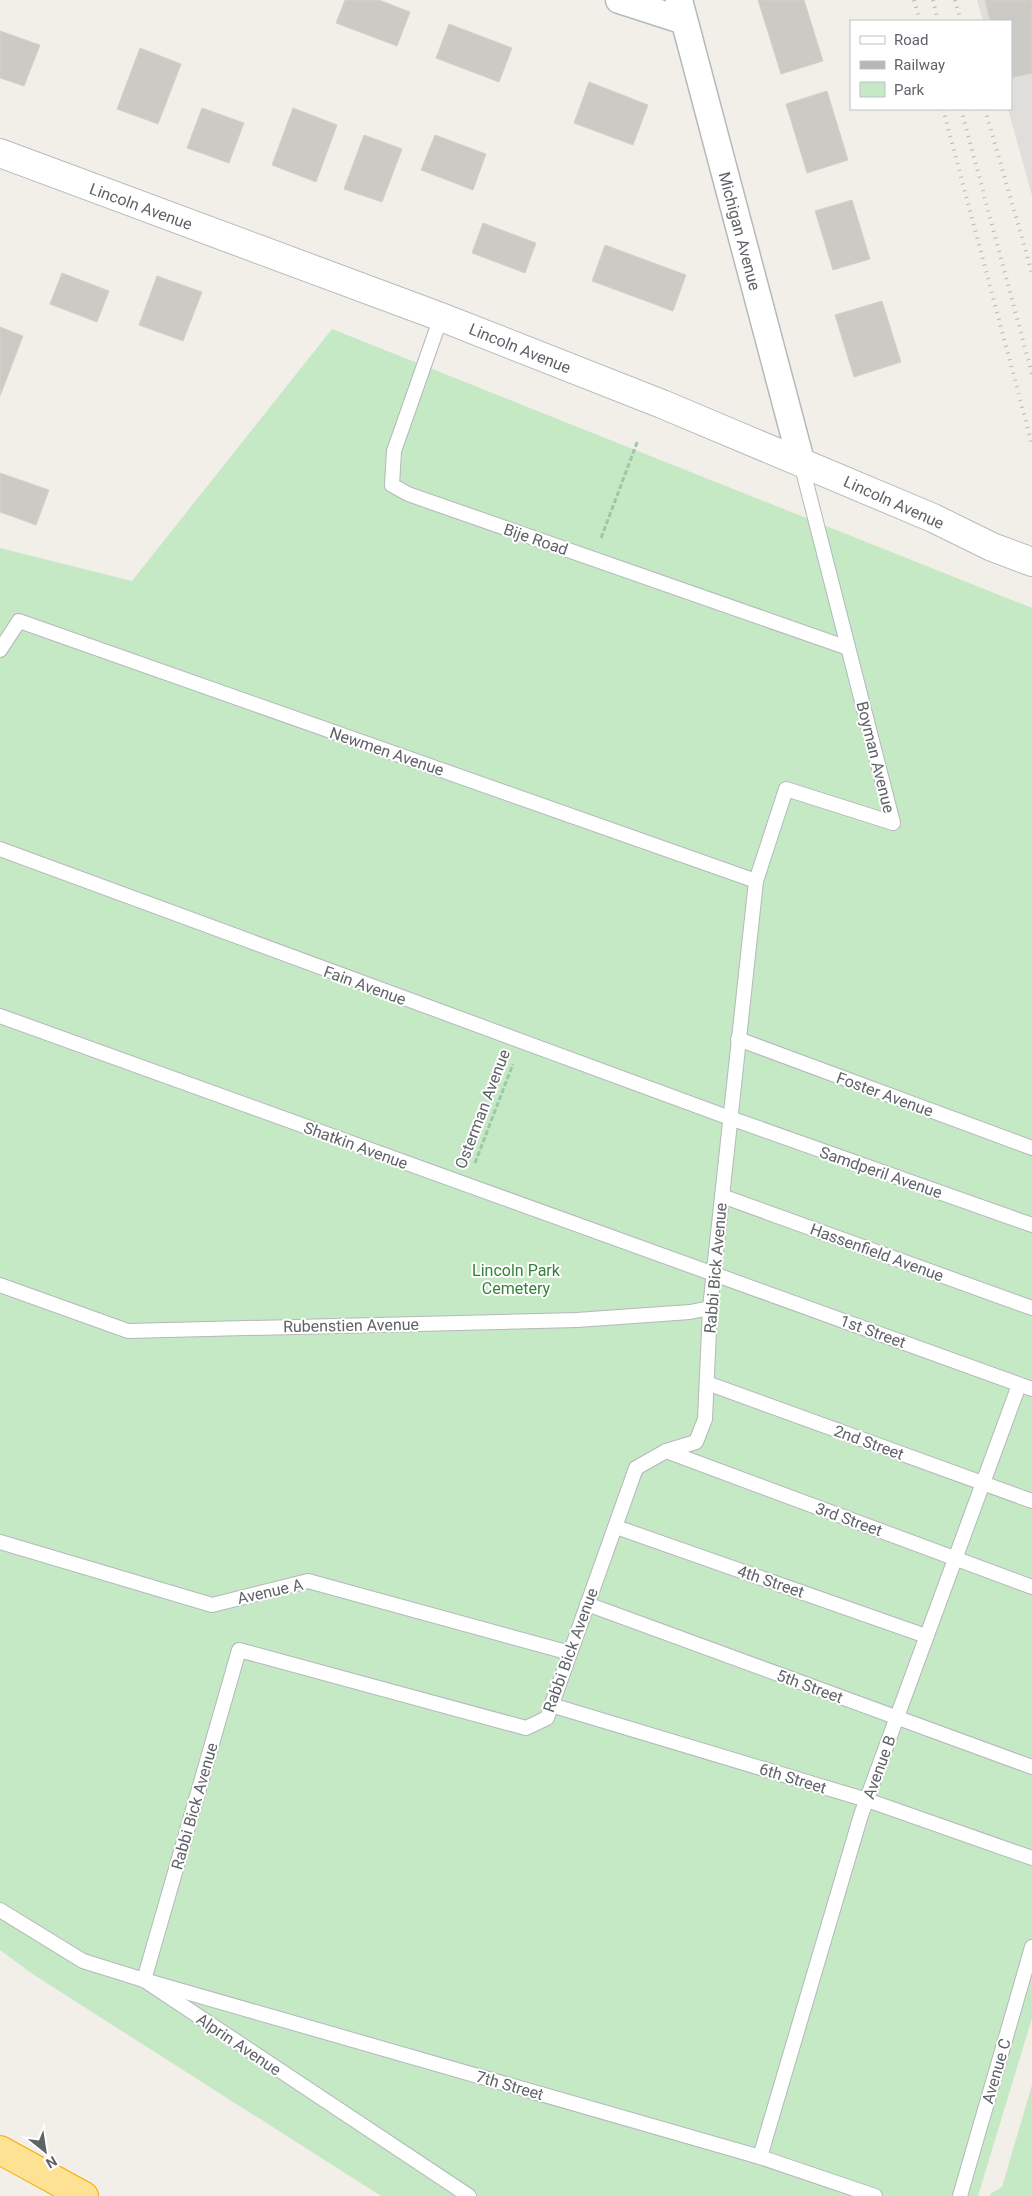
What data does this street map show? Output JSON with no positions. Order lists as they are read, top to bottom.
{
  "streets": {
    "street": ["Lincoln Avenue", "Michigan Avenue"],
    "lane": [
      "Bije Road",
      "Newmen Avenue",
      "Boyman Avenue",
      "Fain Avenue",
      "Foster Avenue",
      "Shatkin Avenue",
      "Samdperil Avenue",
      "Hassenfield Avenue",
      "Rabbi Bick Avenue",
      "Rubenstien Avenue",
      "1st Street",
      "2nd Street",
      "3rd Street",
      "4th Street",
      "Avenue A",
      "5th Street",
      "Avenue B",
      "6th Street",
      "Alprin Avenue",
      "Avenue C",
      "7th Street"
    ],
    "path": ["Osterman Avenue"]
  },
  "crossings": [
    ["Lincoln Avenue", "Michigan Avenue"],
    ["Lincoln Avenue", "Bije Road"],
    ["Lincoln Avenue", "Boyman Avenue"],
    ["Michigan Avenue", "Boyman Avenue"],
    ["Bije Road", "Boyman Avenue"],
    ["Newmen Avenue", "Boyman Avenue"],
    ["Boyman Avenue", "Fain Avenue"],
    ["Boyman Avenue", "Foster Avenue"],
    ["Boyman Avenue", "Samdperil Avenue"],
    ["Boyman Avenue", "Rabbi Bick Avenue"],
    ["Fain Avenue", "Osterman Avenue"],
    ["Fain Avenue", "Samdperil Avenue"],
    ["Fain Avenue", "Rabbi Bick Avenue"],
    ["Osterman Avenue", "Shatkin Avenue"],
    ["Shatkin Avenue", "Rabbi Bick Avenue"],
    ["Shatkin Avenue", "1st Street"],
    ["Samdperil Avenue", "Rabbi Bick Avenue"],
    ["Hassenfield Avenue", "Rabbi Bick Avenue"],
    ["Rabbi Bick Avenue", "Rubenstien Avenue"],
    ["Rabbi Bick Avenue", "1st Street"],
    ["Rabbi Bick Avenue", "2nd Street"],
    ["Rabbi Bick Avenue", "3rd Street"],
    ["Rabbi Bick Avenue", "4th Street"],
    ["Rabbi Bick Avenue", "Avenue A"],
    ["Rabbi Bick Avenue", "5th Street"],
    ["Rabbi Bick Avenue", "6th Street"],
    ["Rabbi Bick Avenue", "Alprin Avenue"],
    ["Rabbi Bick Avenue", "7th Street"],
    ["1st Street", "Avenue B"],
    ["2nd Street", "Avenue B"],
    ["3rd Street", "Avenue B"],
    ["4th Street", "Avenue B"],
    ["5th Street", "Avenue B"],
    ["Avenue B", "6th Street"],
    ["Avenue B", "7th Street"],
    ["Alprin Avenue", "7th Street"]
  ],
  "parks": ["Lincoln Park Cemetery"],
  "legend": ["Road", "Railway", "Park"],
  "north": "bottom right"
}
